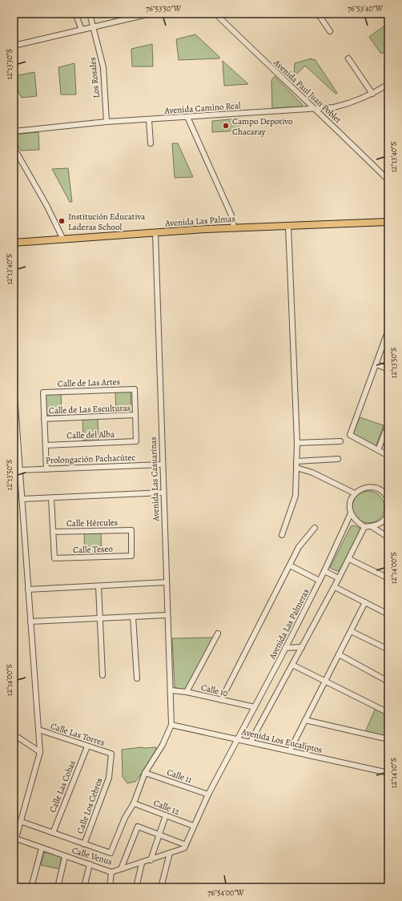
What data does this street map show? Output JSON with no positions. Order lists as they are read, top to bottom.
{
  "streets": {
    "main road": ["Avenida Las Palmas"],
    "street": [
      "Los Rosales",
      "Avenida Paul Juan Poblet",
      "Avenida Camino Real",
      "Calle de Las Artes",
      "Calle de Las Esculturas",
      "Calle del Alba",
      "Prolongación Pachacútec",
      "Avenida Las Casuarinas",
      "Calle Hércules",
      "Calle Teseo",
      "Avenida Las Palmeras",
      "Calle 10",
      "Calle Las Torres",
      "Avenida Los Eucaliptos",
      "Calle 11",
      "Calle Las Cobas",
      "Calle Los Cebros",
      "Calle 12",
      "Calle Venus"
    ]
  },
  "crossings": [
    ["Los Rosales", "Avenida Camino Real"],
    ["Avenida Paul Juan Poblet", "Avenida Camino Real"],
    ["Avenida Las Palmas", "Avenida Las Casuarinas"],
    ["Calle de Las Artes", "Calle de Las Esculturas"],
    ["Calle de Las Artes", "Calle del Alba"],
    ["Calle de Las Esculturas", "Calle del Alba"],
    ["Prolongación Pachacútec", "Avenida Las Casuarinas"],
    ["Avenida Las Casuarinas", "Calle 10"],
    ["Avenida Las Casuarinas", "Avenida Los Eucaliptos"],
    ["Calle Hércules", "Calle Teseo"],
    ["Avenida Las Palmeras", "Calle 10"],
    ["Avenida Las Palmeras", "Avenida Los Eucaliptos"],
    ["Avenida Las Palmeras", "Calle 11"],
    ["Avenida Las Palmeras", "Calle 12"],
    ["Avenida Las Palmeras", "Calle Venus"],
    ["Calle Las Torres", "Calle Las Cobas"],
    ["Calle Las Torres", "Calle Los Cebros"]
  ],
  "places": ["Campo Depotivo Chacaray", "Institución Educativa Laderas School"],
  "coordinates": [
    "76°53'50\"W",
    "76°53'40\"W",
    "12°13'30\"S",
    "12°13'40\"S",
    "12°13'50\"S",
    "12°14'00\"S",
    "12°14'10\"S",
    "76°54'00\"W"
  ]
}
